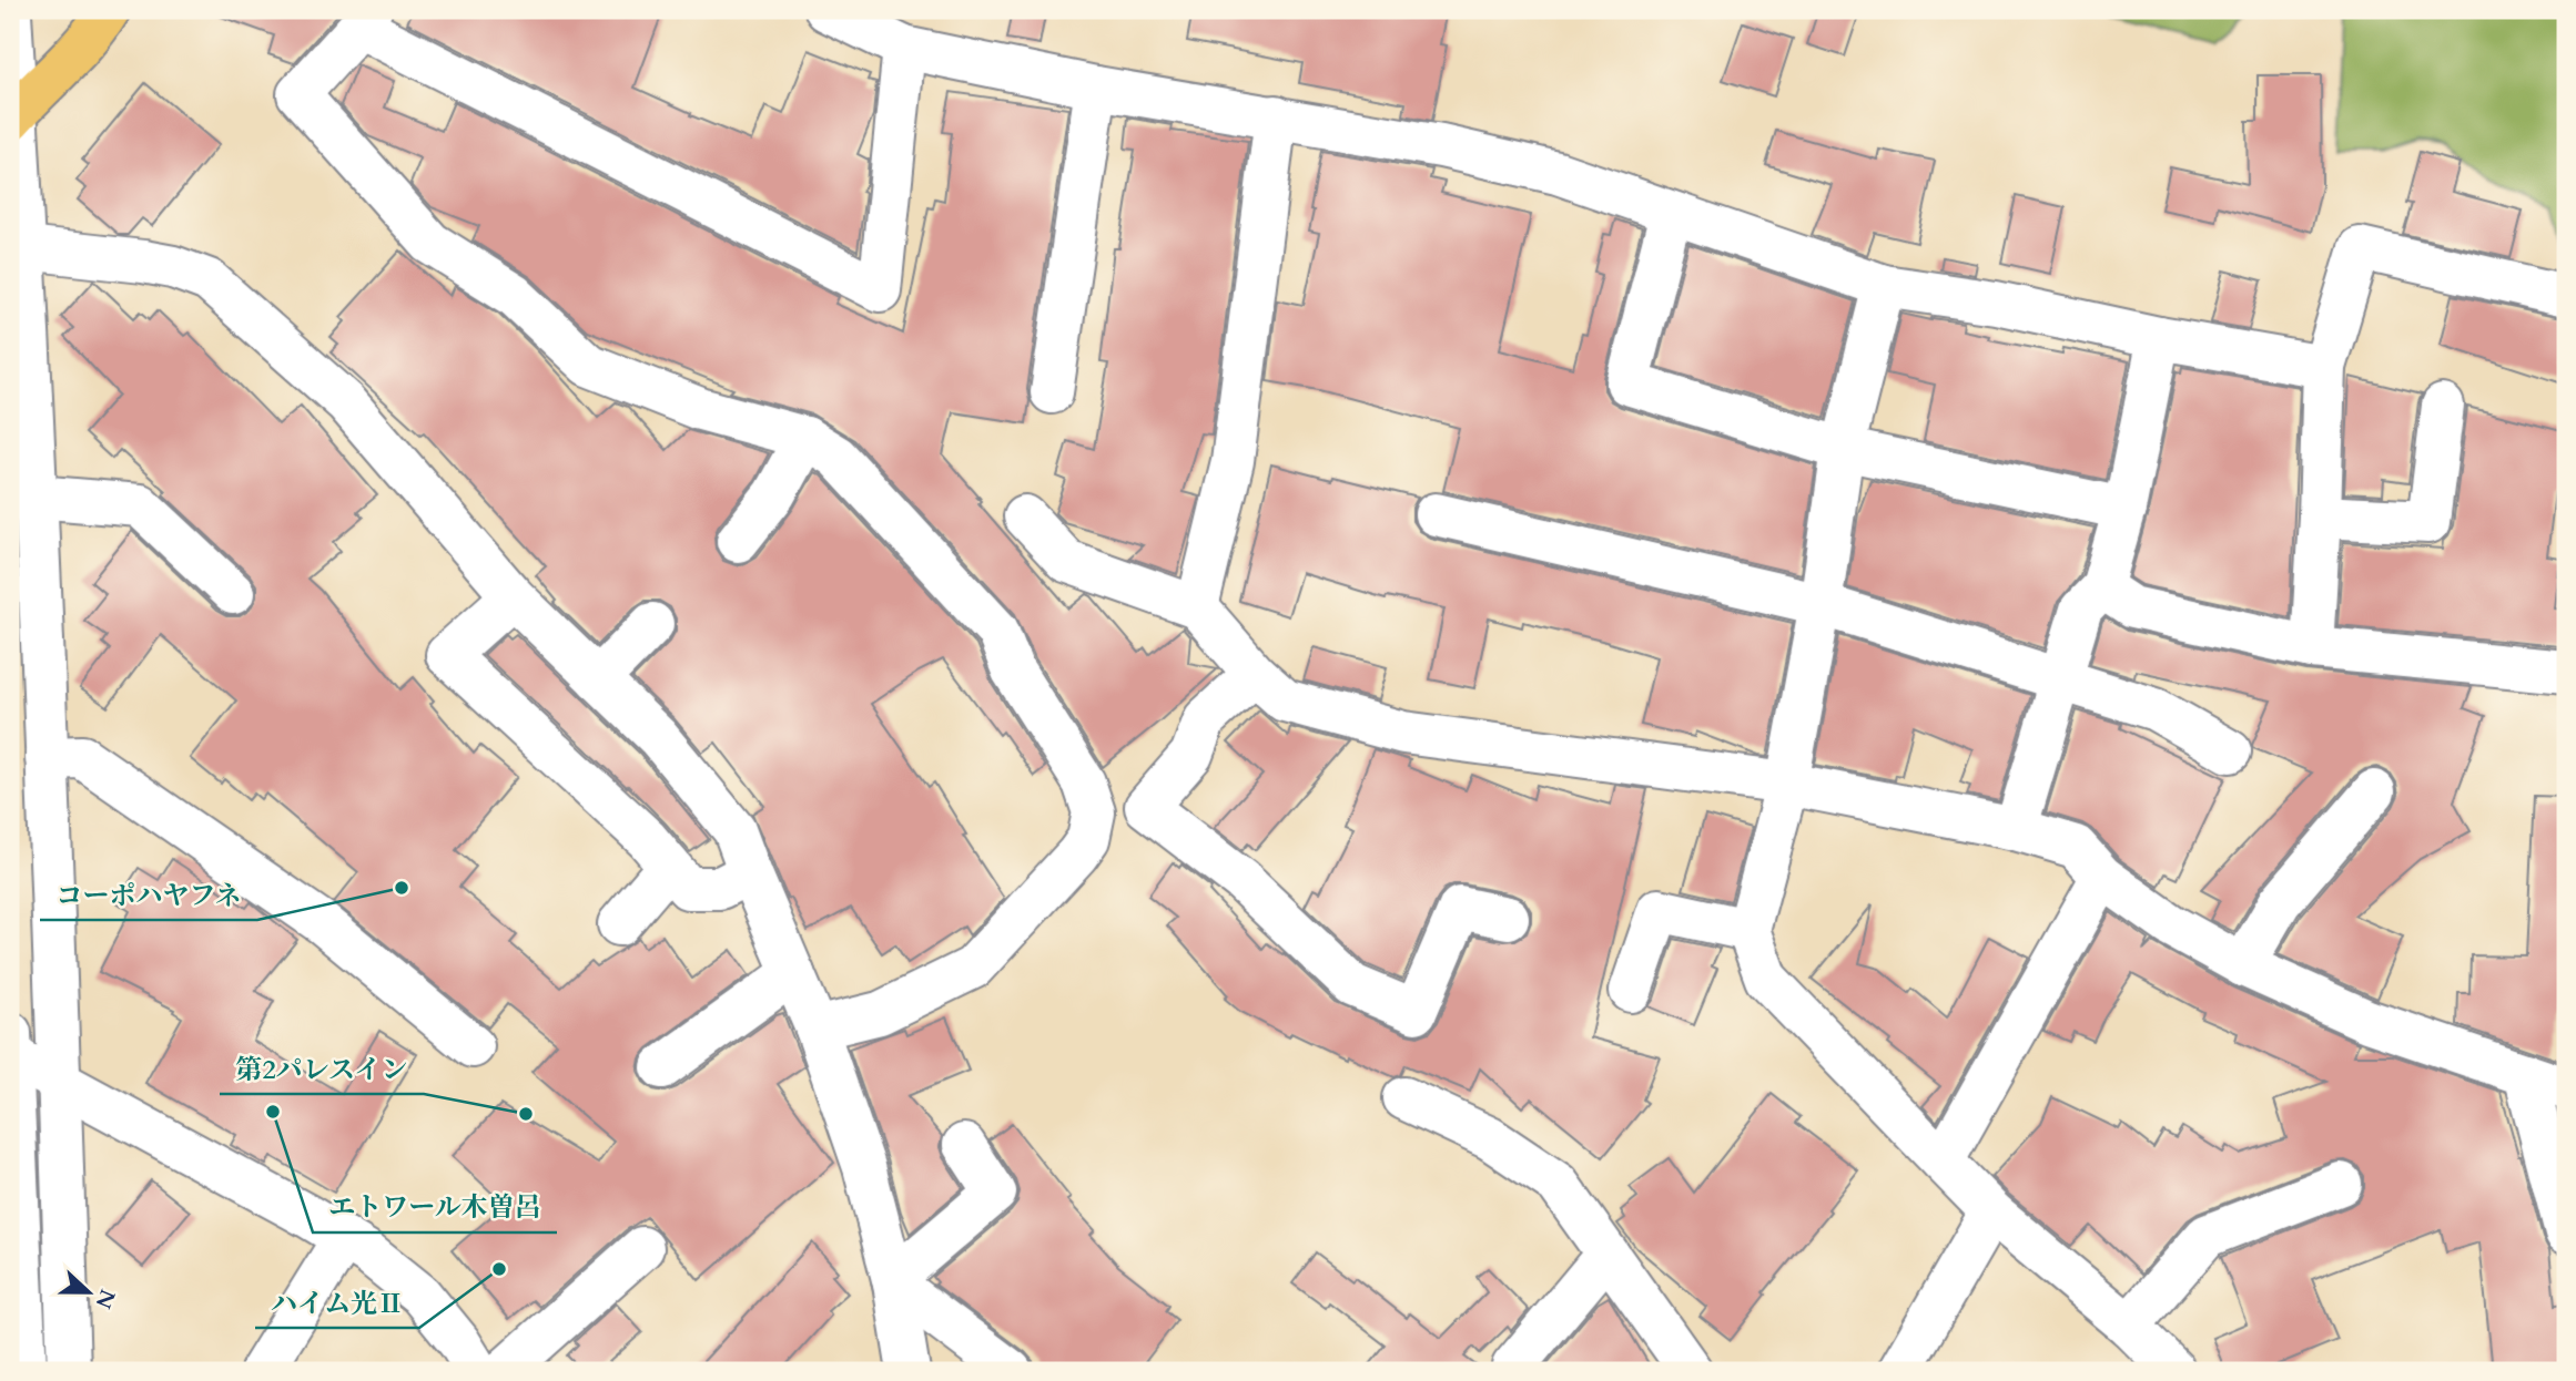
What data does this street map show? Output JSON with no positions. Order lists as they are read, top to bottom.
{
  "places": [
    "コーポハヤフネ",
    "エトワール木曽呂",
    "第2パレスイン",
    "ハイム光Ⅱ"
  ],
  "north": "right"
}
